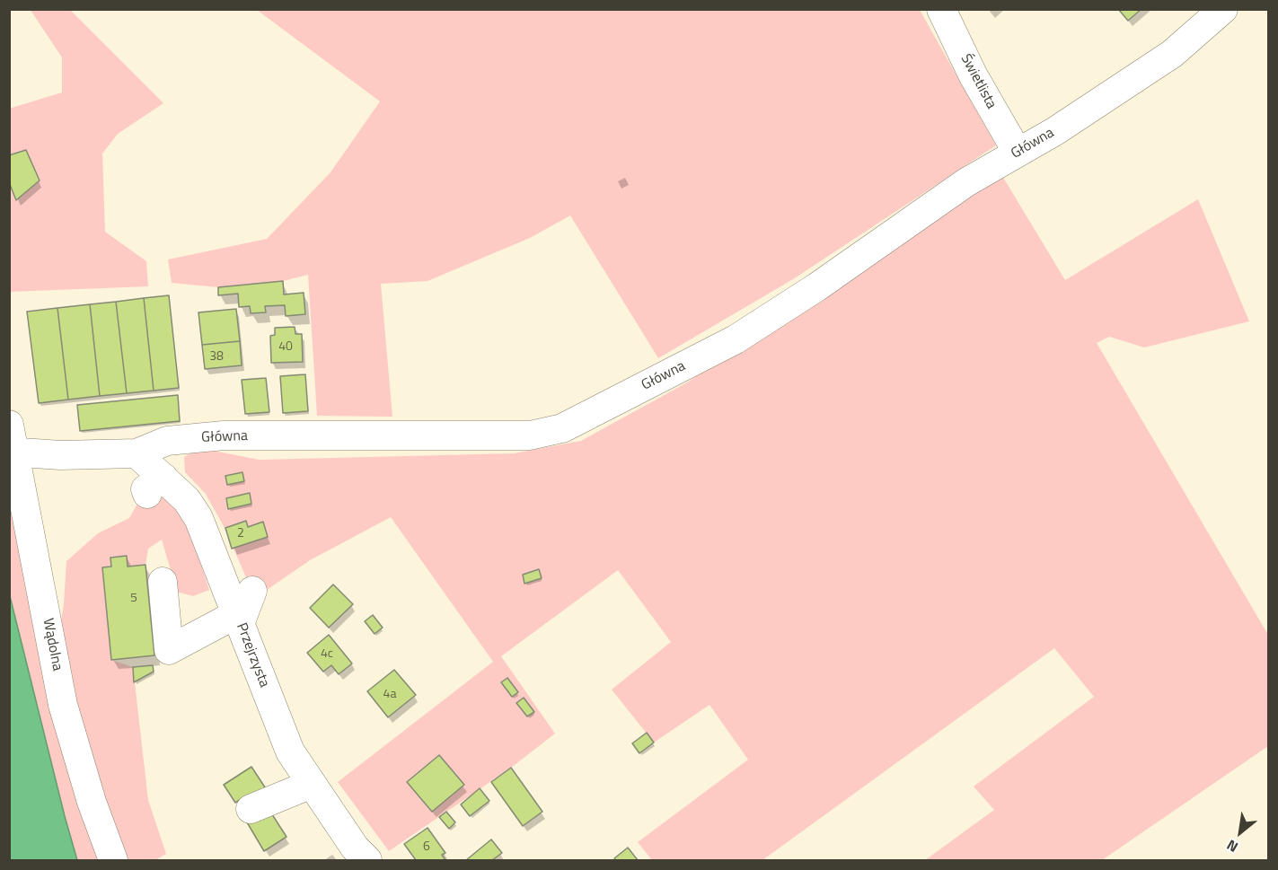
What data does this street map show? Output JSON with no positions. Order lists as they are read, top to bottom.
{
  "streets": {
    "street": [
      "Świetlista",
      "Główna",
      "Wądolna",
      "Przejrzysta"
    ]
  },
  "crossings": [
    ["Świetlista", "Główna"],
    ["Główna", "Wądolna"],
    ["Główna", "Przejrzysta"]
  ],
  "house_numbers": [
    "40",
    "38",
    "2",
    "5",
    "4c",
    "4a",
    "6"
  ],
  "north": "bottom left"
}
